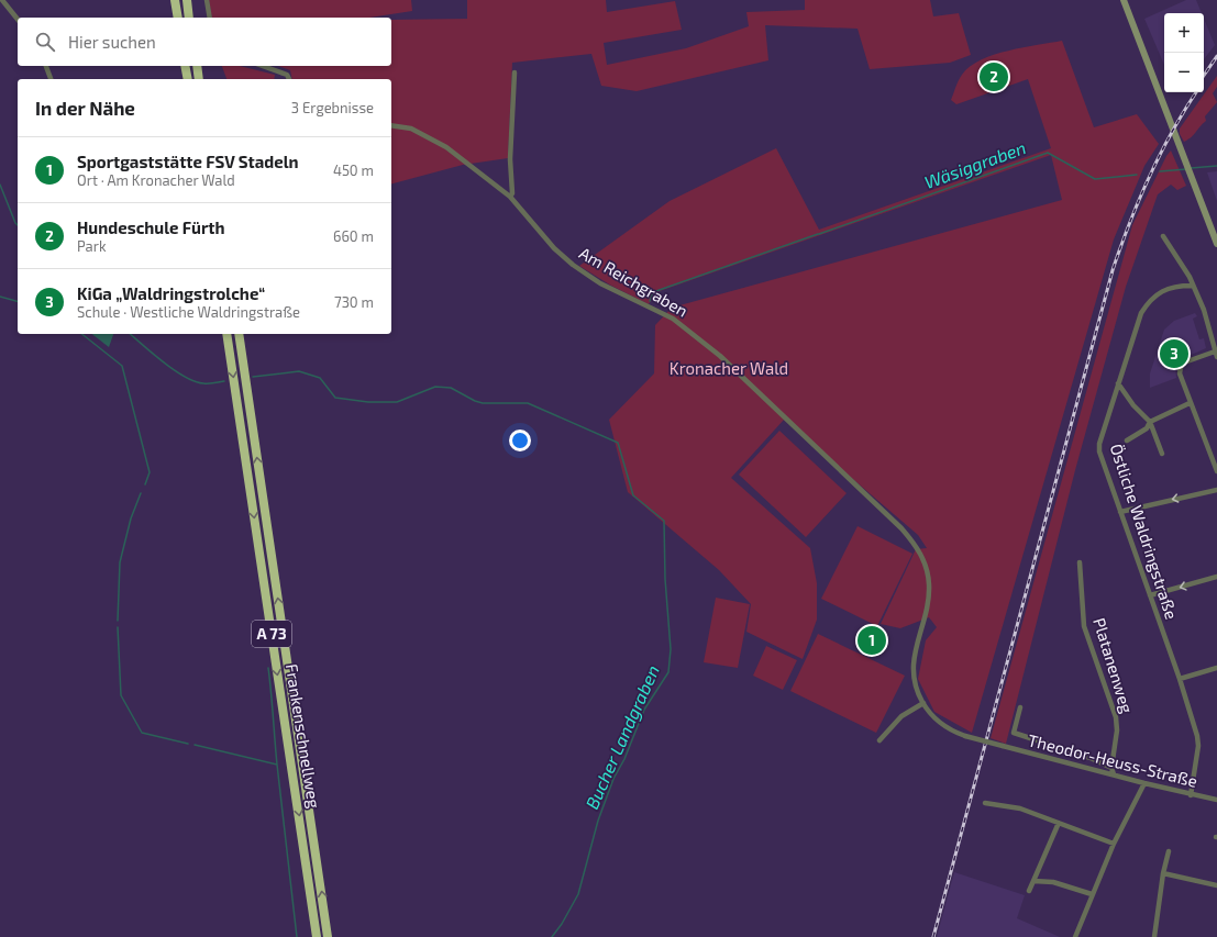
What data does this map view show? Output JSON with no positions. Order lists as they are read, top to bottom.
{
  "streets": {
    "highway": ["A 73", "Frankenschnellweg"],
    "street": [
      "Am Reichgraben",
      "Östliche Waldringstraße",
      "Platanenweg",
      "Theodor-Heuss-Straße"
    ]
  },
  "crossings": [
    ["Am Reichgraben", "Theodor-Heuss-Straße"],
    ["Östliche Waldringstraße", "Theodor-Heuss-Straße"],
    ["Platanenweg", "Theodor-Heuss-Straße"]
  ],
  "water": ["Wäsiggraben", "Bucher Landgraben"],
  "parks": ["Kronacher Wald"],
  "page": {
    "map_buttons": ["+", "−"],
    "search": "Hier suchen",
    "pins": ["2", "3", "1"],
    "heading": ["In der Nähe", "3 Ergebnisse"],
    "list": [
      {
        "mark": "1",
        "name": "Sportgaststätte FSV Stadeln",
        "note": "Ort · Am Kronacher Wald",
        "value": "450 m"
      },
      {
        "mark": "2",
        "name": "Hundeschule Fürth",
        "note": "Park",
        "value": "660 m"
      },
      {
        "mark": "3",
        "name": "KiGa „Waldringstrolche“",
        "note": "Schule · Westliche Waldringstraße",
        "value": "730 m"
      }
    ]
  }
}
